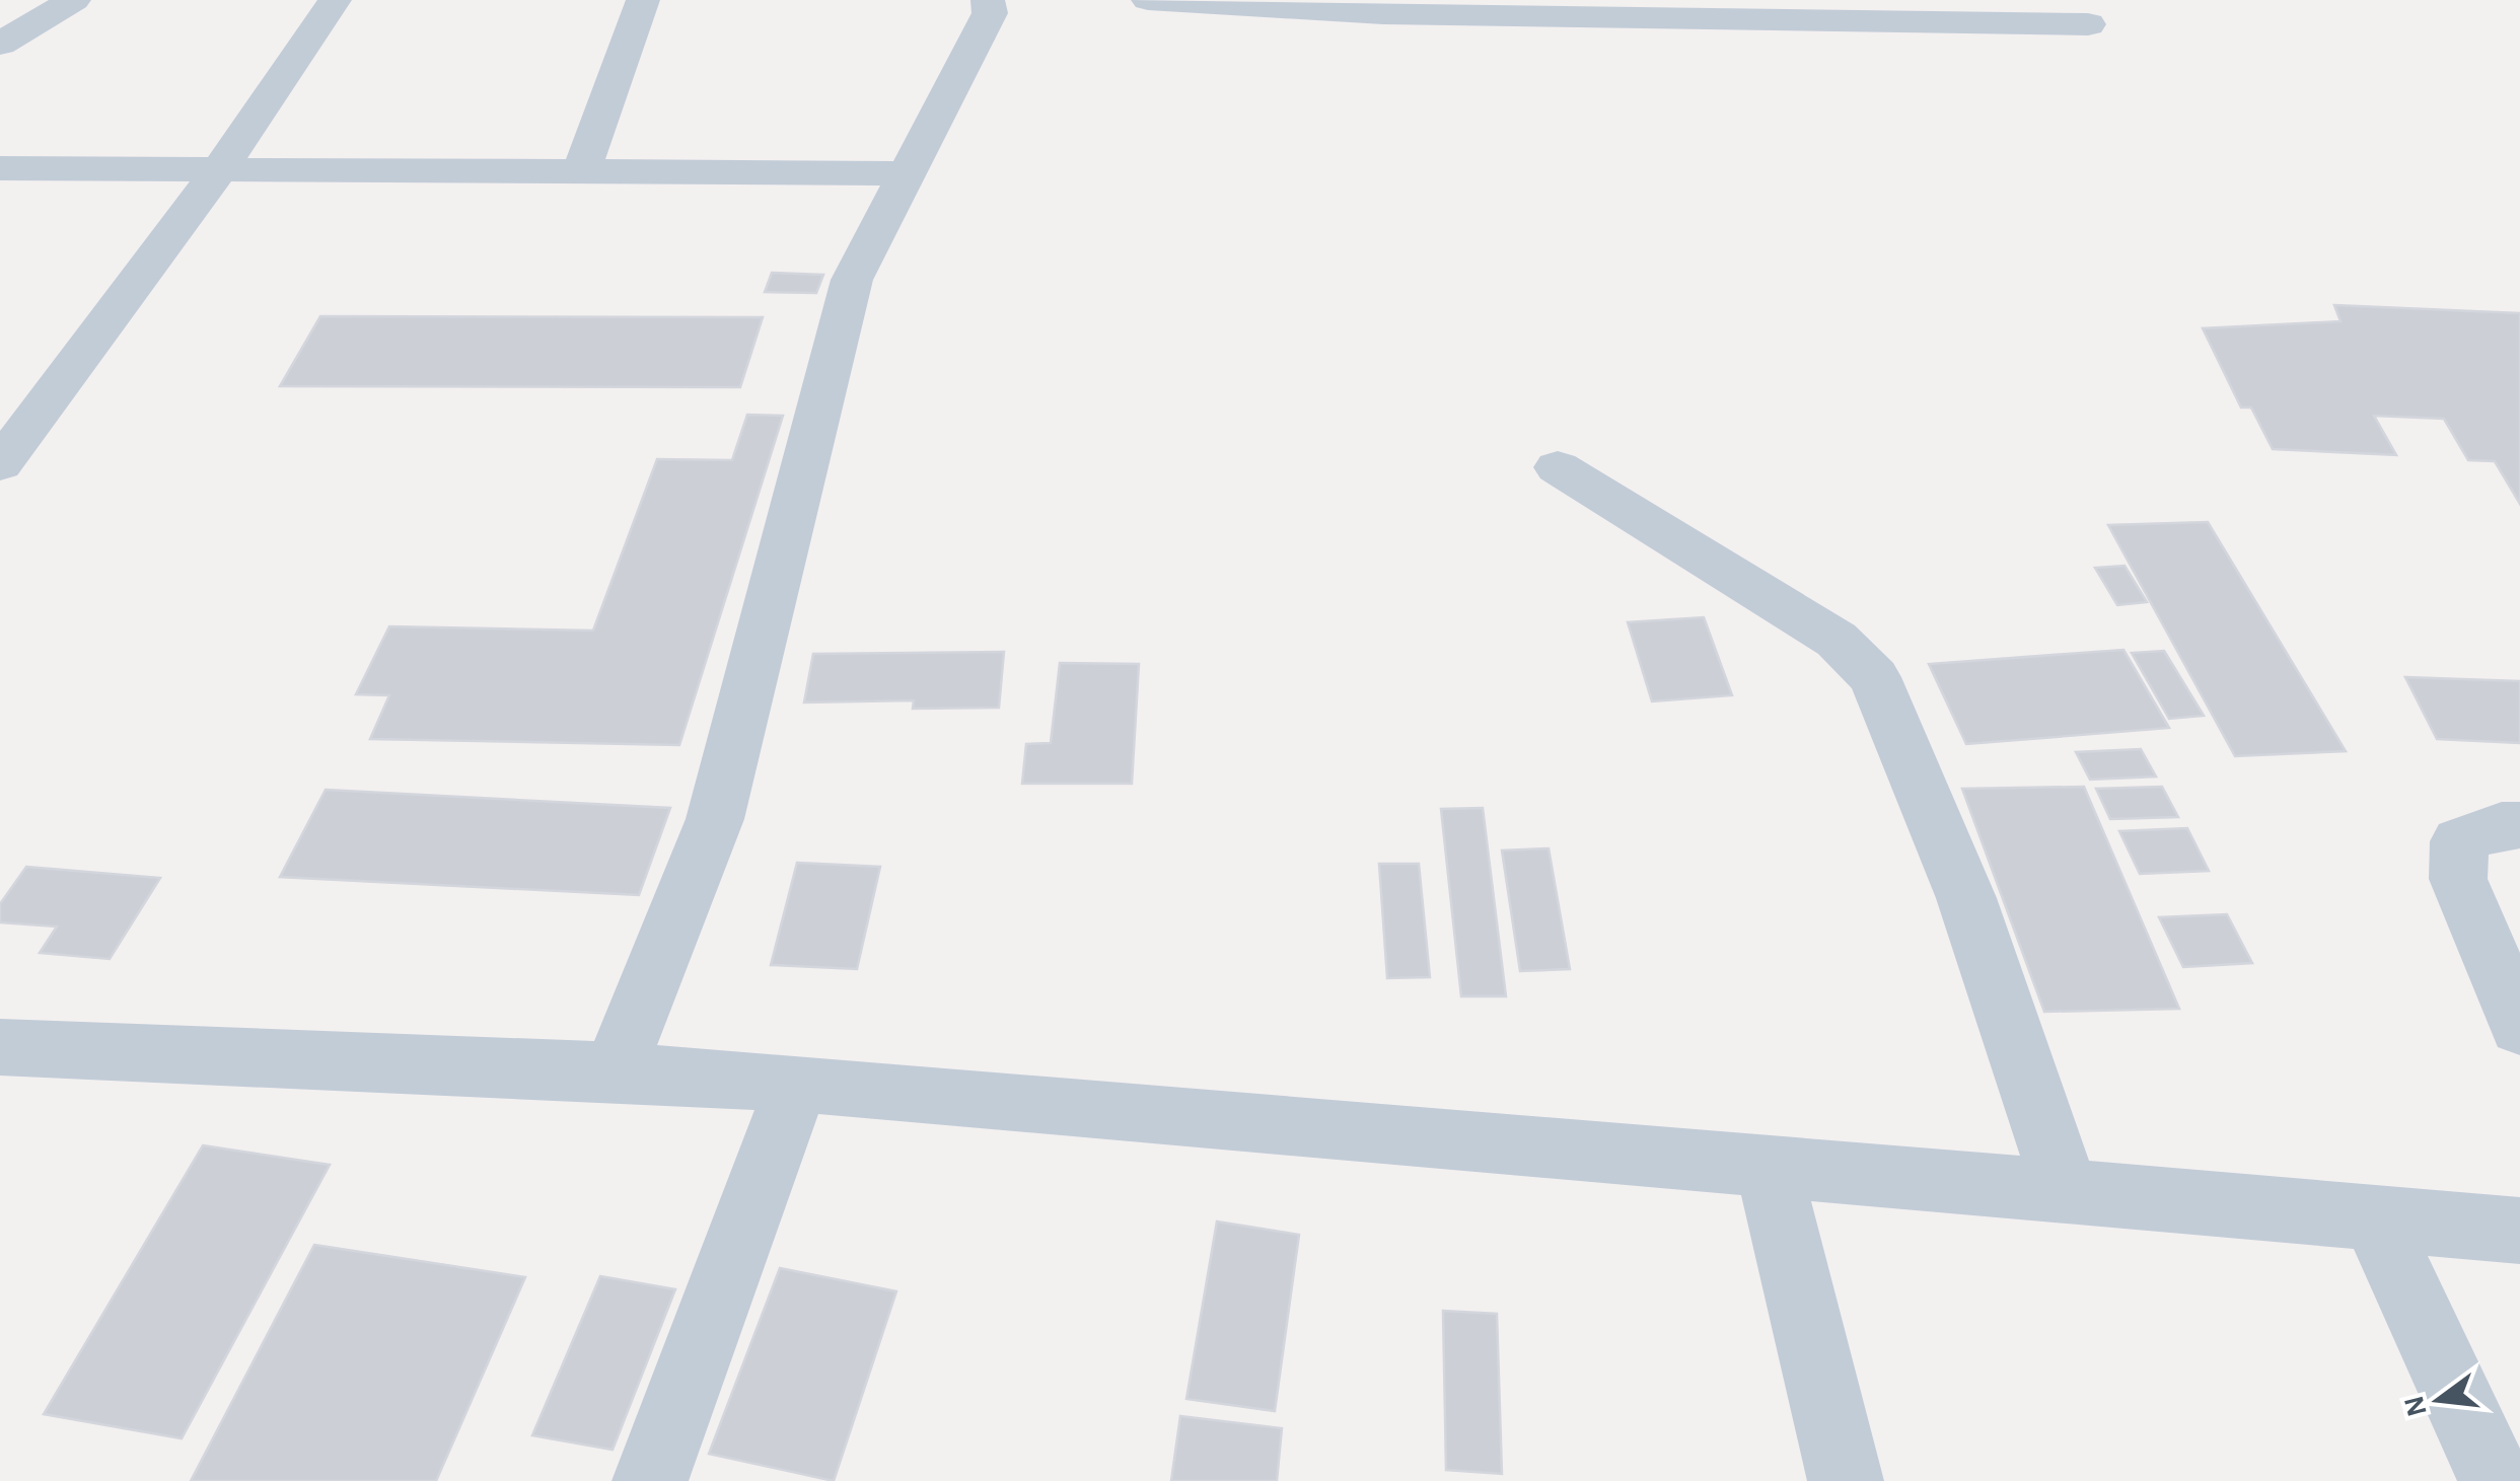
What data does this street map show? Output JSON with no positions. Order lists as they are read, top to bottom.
{
  "north": "left"
}
